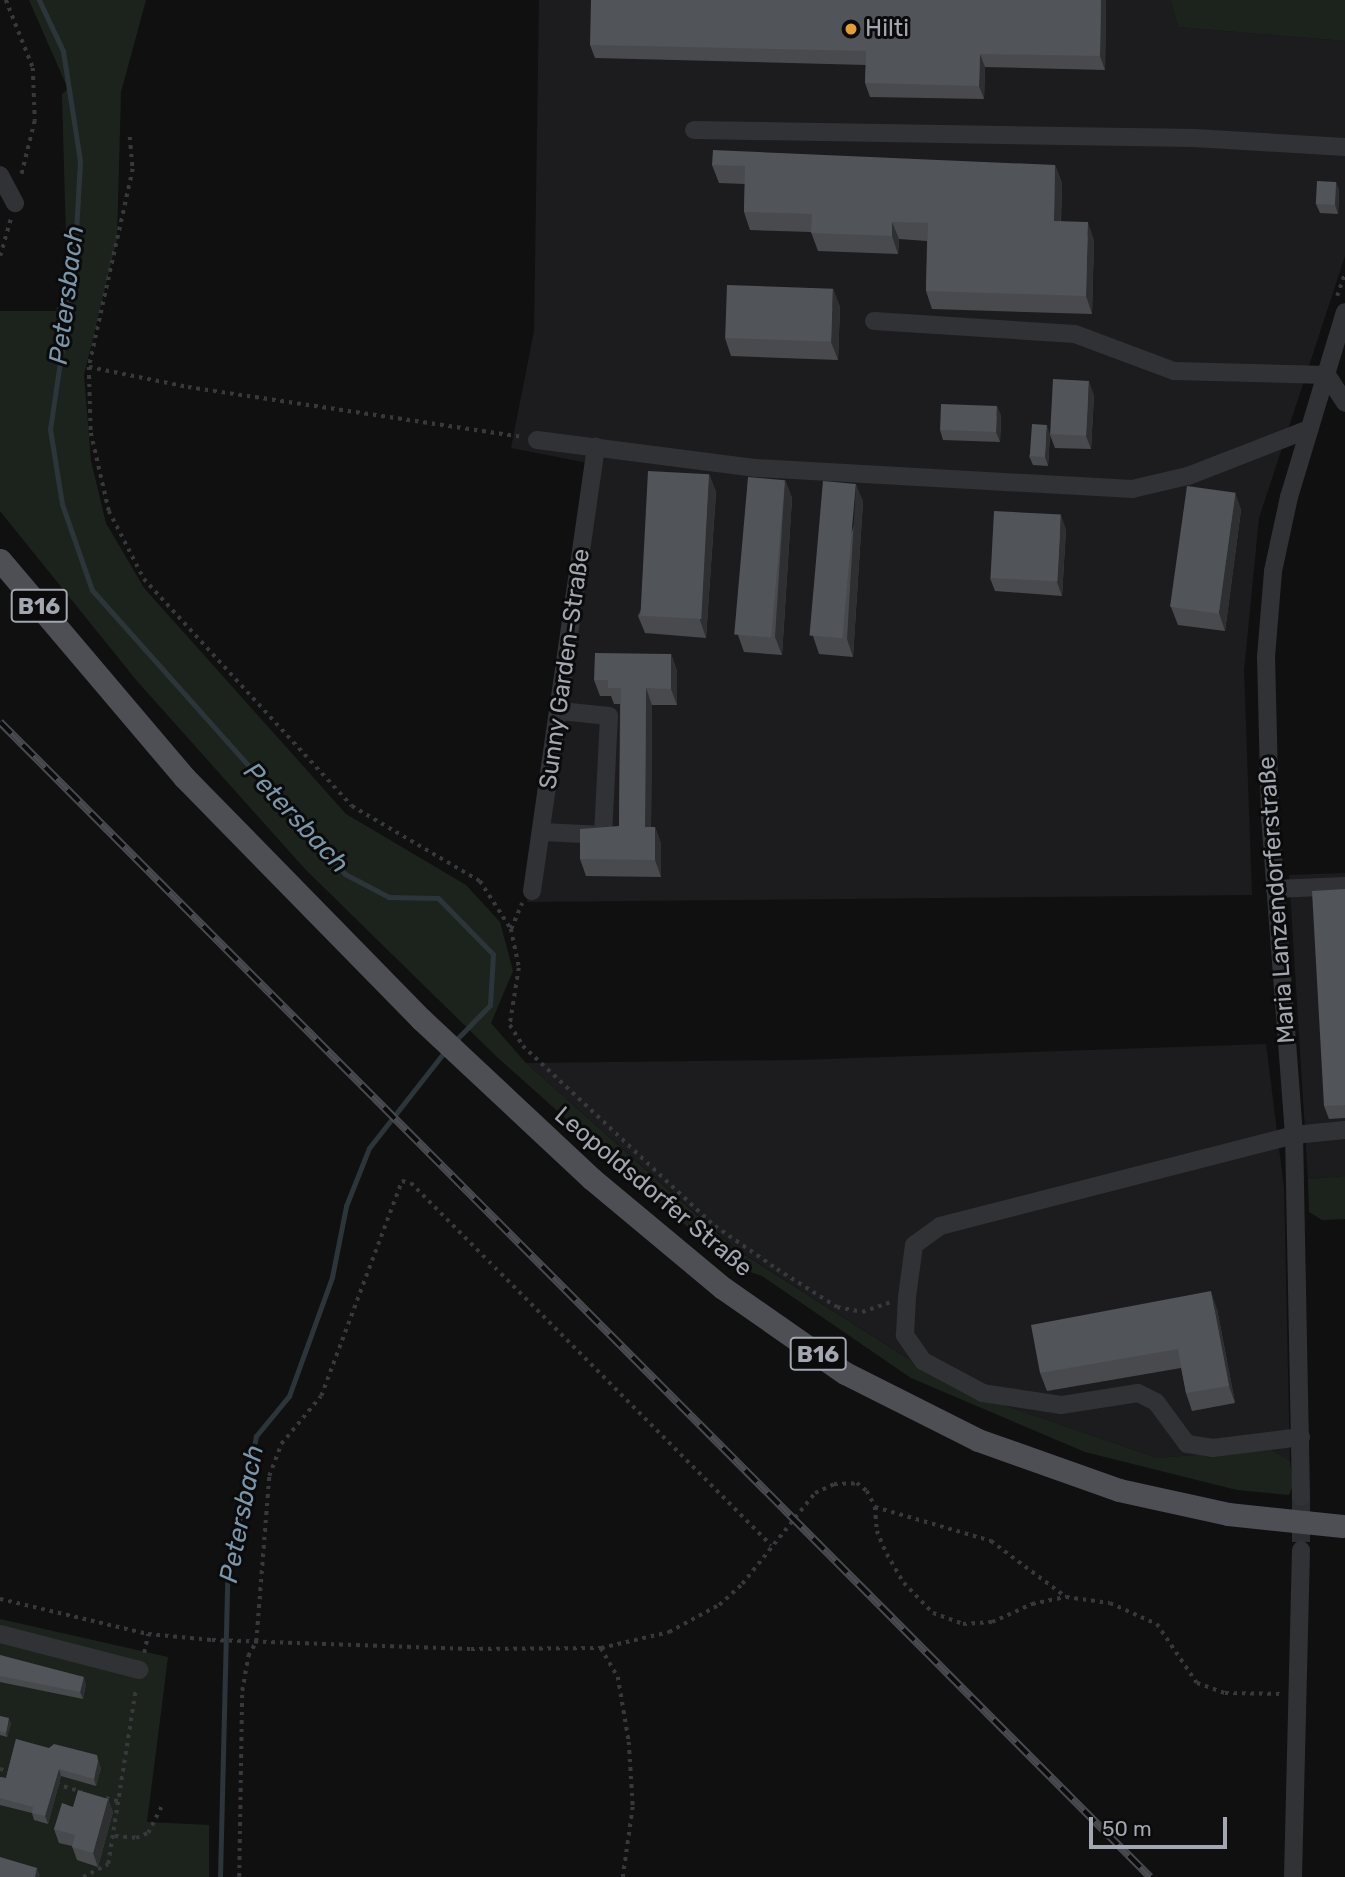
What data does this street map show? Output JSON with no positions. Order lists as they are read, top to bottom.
{
  "streets": {
    "main road": ["B16", "Leopoldsdorfer Straße"],
    "street": ["Sunny Garden-Straße", "Maria Lanzendorferstraße"]
  },
  "water": ["Petersbach"],
  "places": ["Hilti"],
  "scale_bar": "50 m"
}
